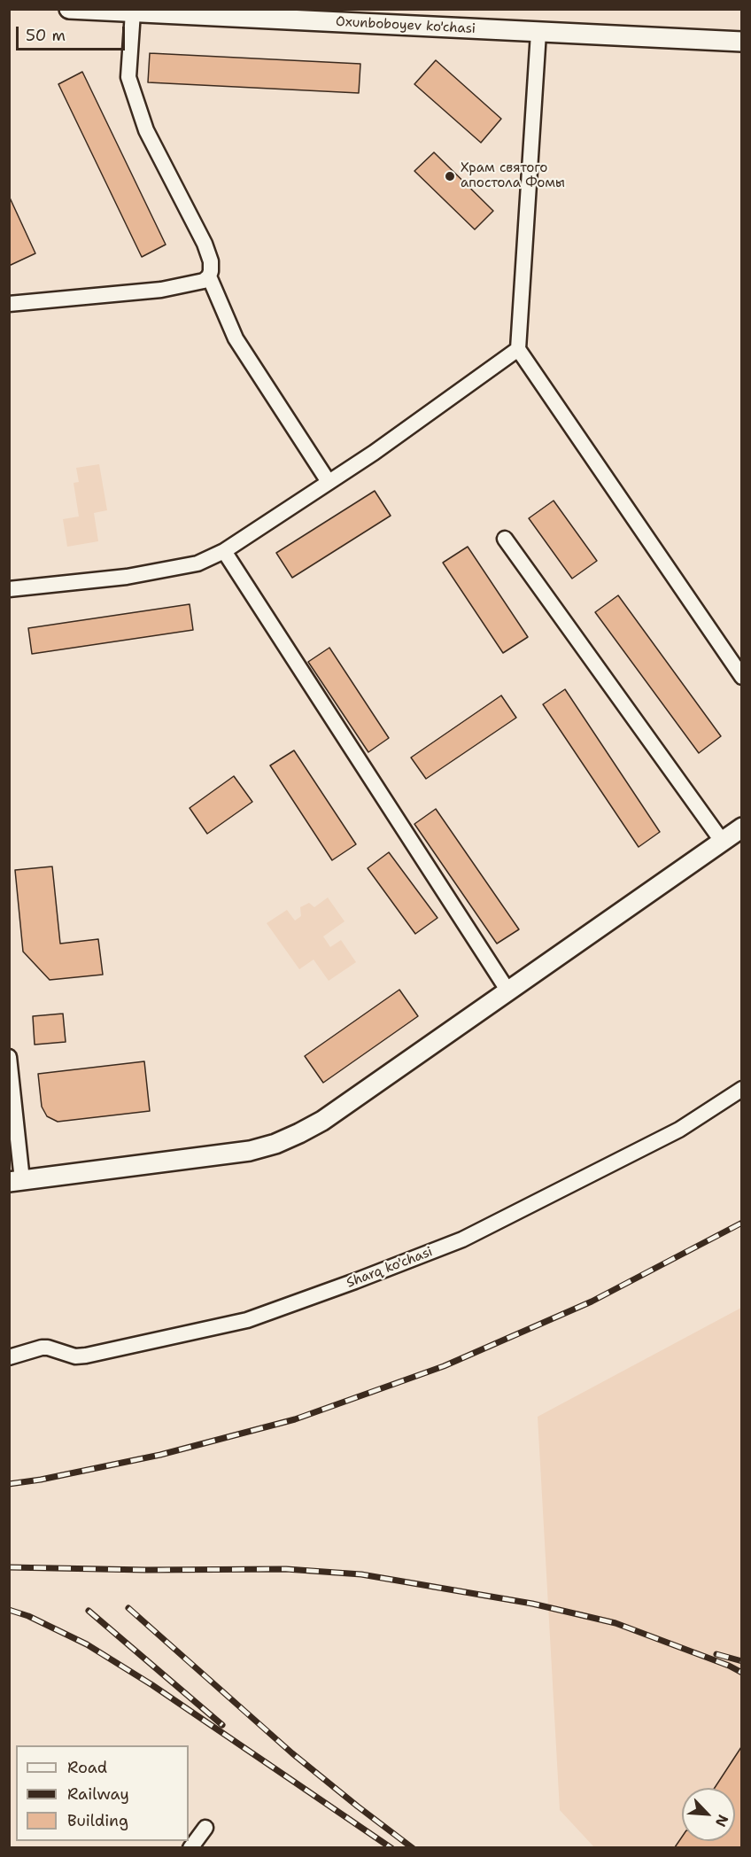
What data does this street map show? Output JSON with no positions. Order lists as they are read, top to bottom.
{
  "streets": {
    "main road": ["Oxunboboyev ko'chasi"],
    "street": ["Sharq ko'chasi"]
  },
  "places": ["Храм святого апостола Фомы"],
  "legend": ["Road", "Railway", "Building"],
  "scale_bar": "50 m",
  "north": "bottom right"
}
